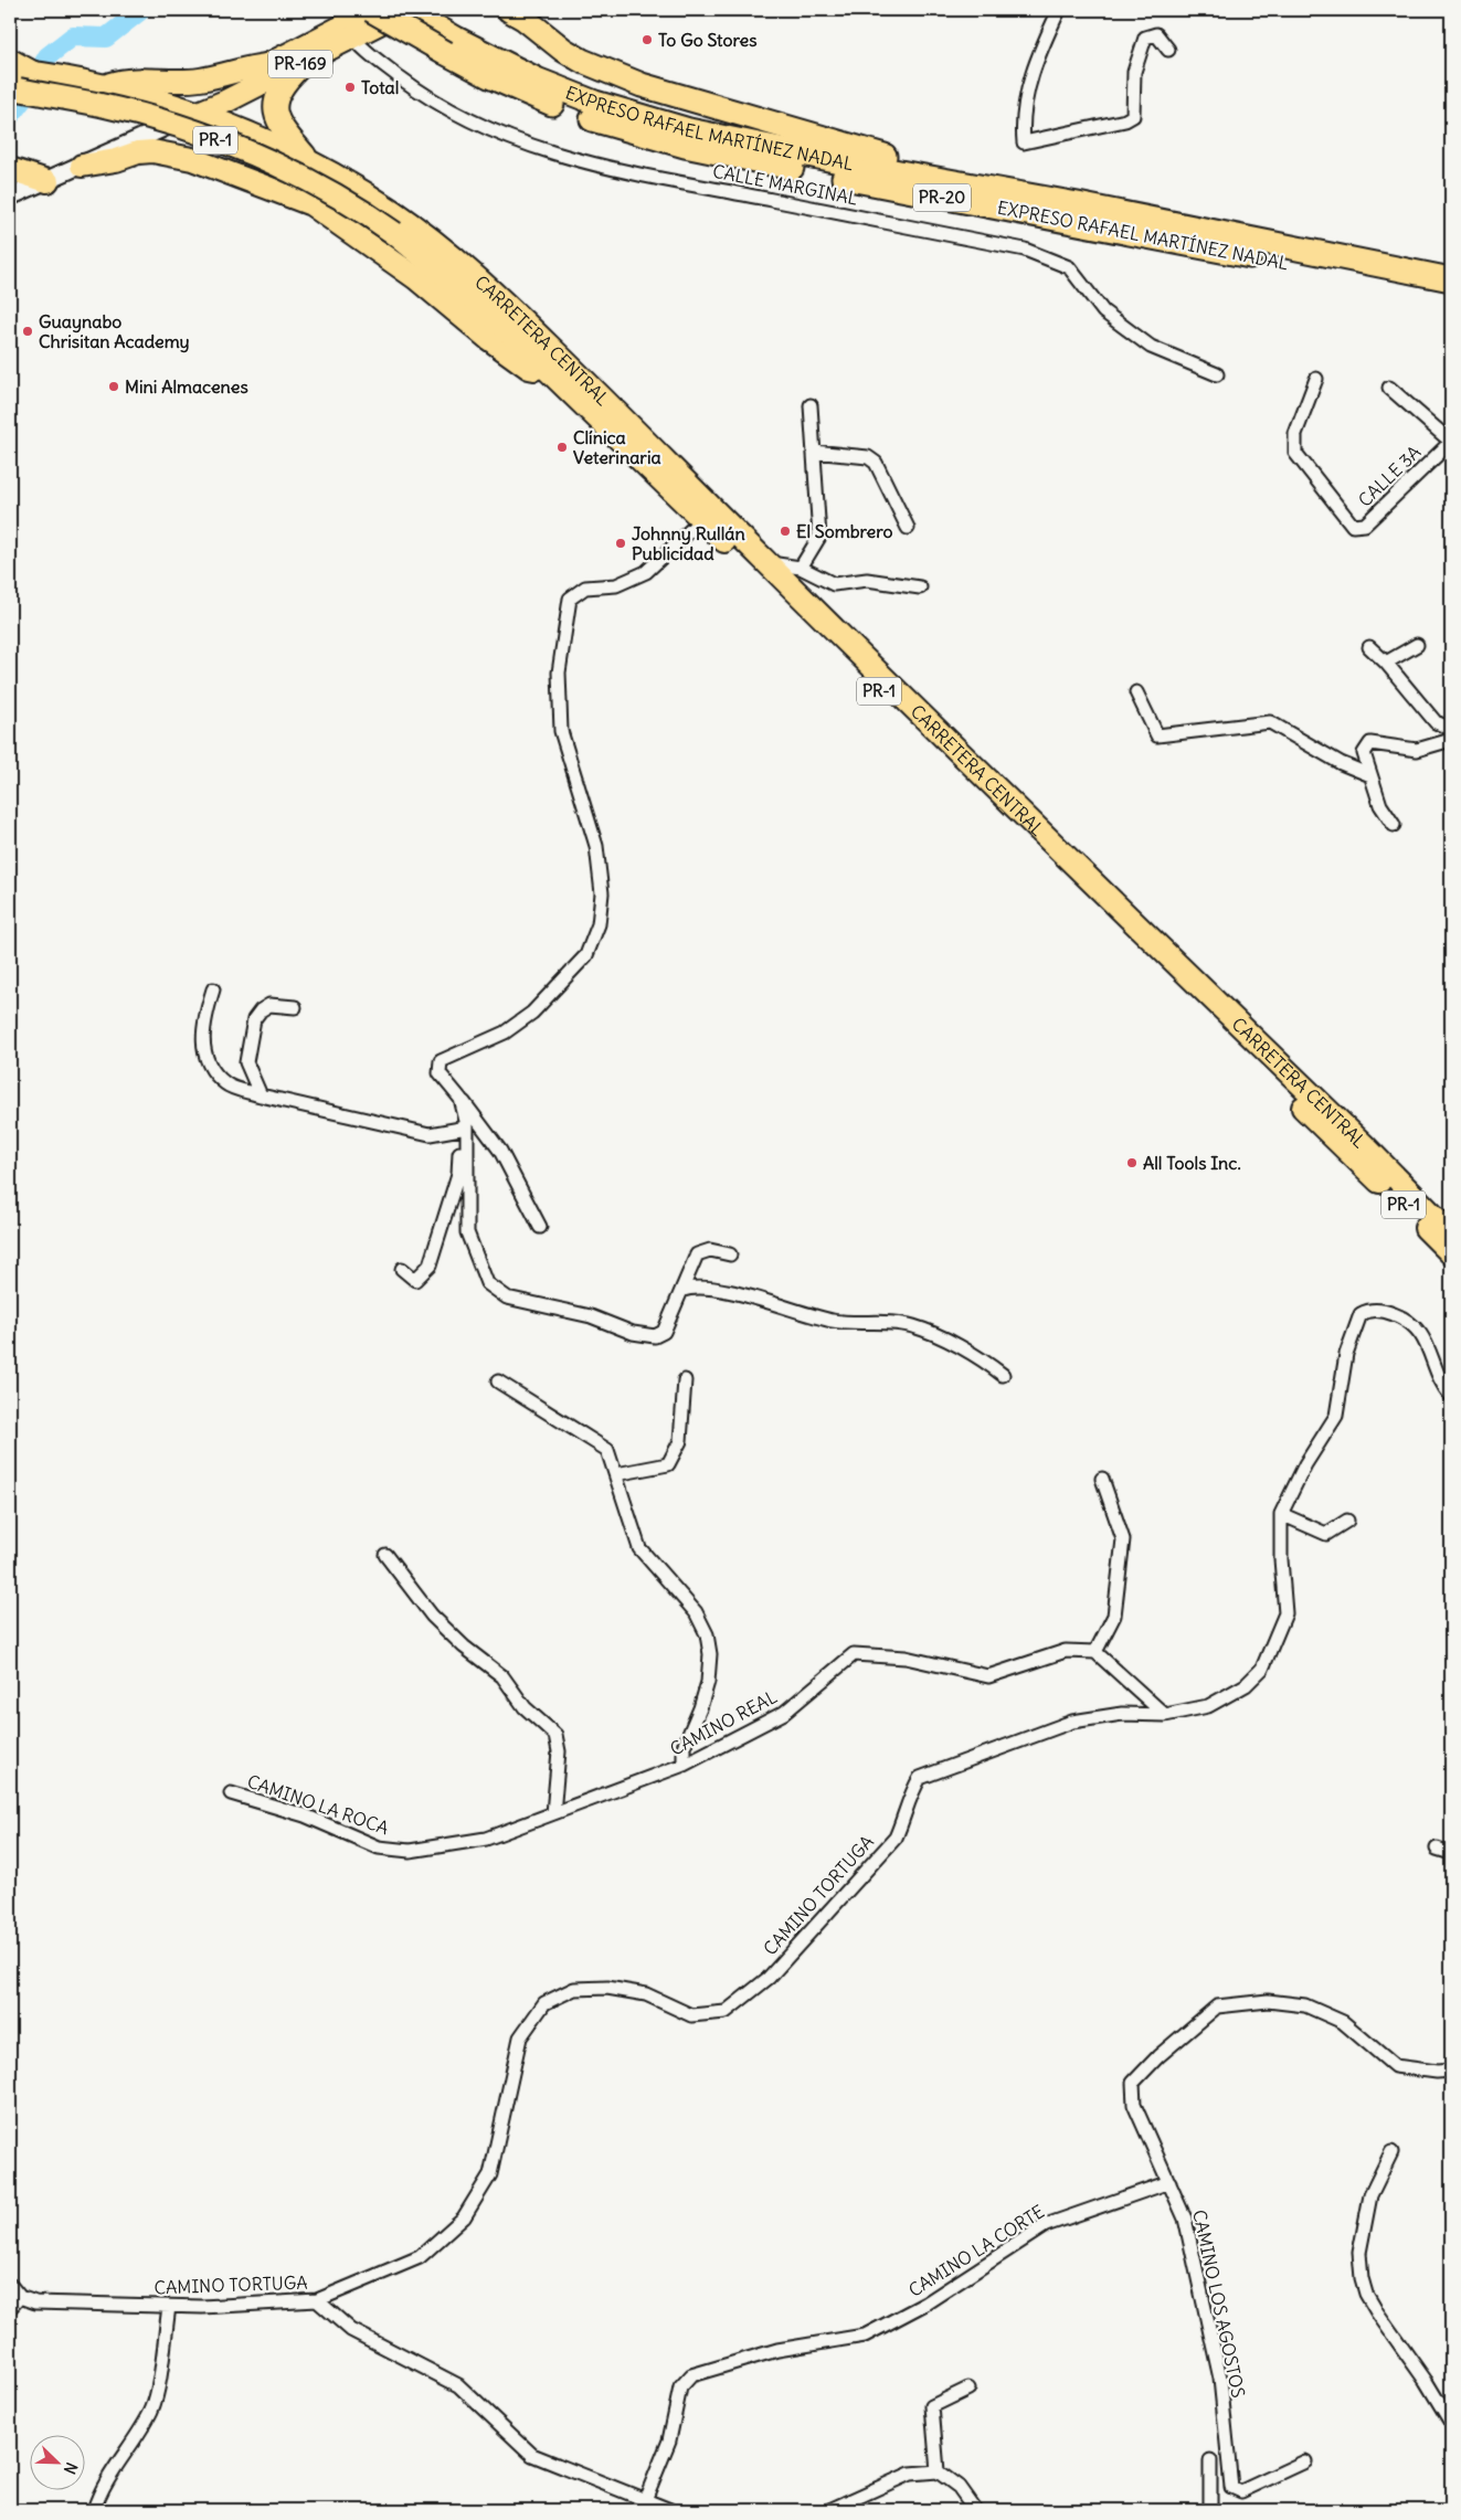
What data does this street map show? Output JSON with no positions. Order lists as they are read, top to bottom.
{
  "streets": {
    "highway": [
      "PR-169",
      "EXPRESO RAFAEL MARTÍNEZ NADAL",
      "PR-1",
      "PR-20",
      "CARRETERA CENTRAL"
    ],
    "street": [
      "CALLE MARGINAL",
      "CALLE 3A",
      "CAMINO REAL",
      "CAMINO LA ROCA",
      "CAMINO TORTUGA",
      "CAMINO LA CORTE",
      "CAMINO LOS AGOSTOS"
    ]
  },
  "crossings": [
    ["PR-169", "EXPRESO RAFAEL MARTÍNEZ NADAL"],
    ["PR-169", "CALLE MARGINAL"],
    ["PR-169", "CARRETERA CENTRAL"],
    ["PR-1", "CARRETERA CENTRAL"],
    ["CAMINO REAL", "CAMINO LA ROCA"],
    ["CAMINO LA CORTE", "CAMINO LOS AGOSTOS"]
  ],
  "places": [
    "To Go Stores",
    "Total",
    "Guaynabo Chrisitan Academy",
    "Mini Almacenes",
    "Clínica Veterinaria",
    "El Sombrero",
    "Johnny Rullán Publicidad",
    "All Tools Inc."
  ],
  "north": "bottom right"
}
